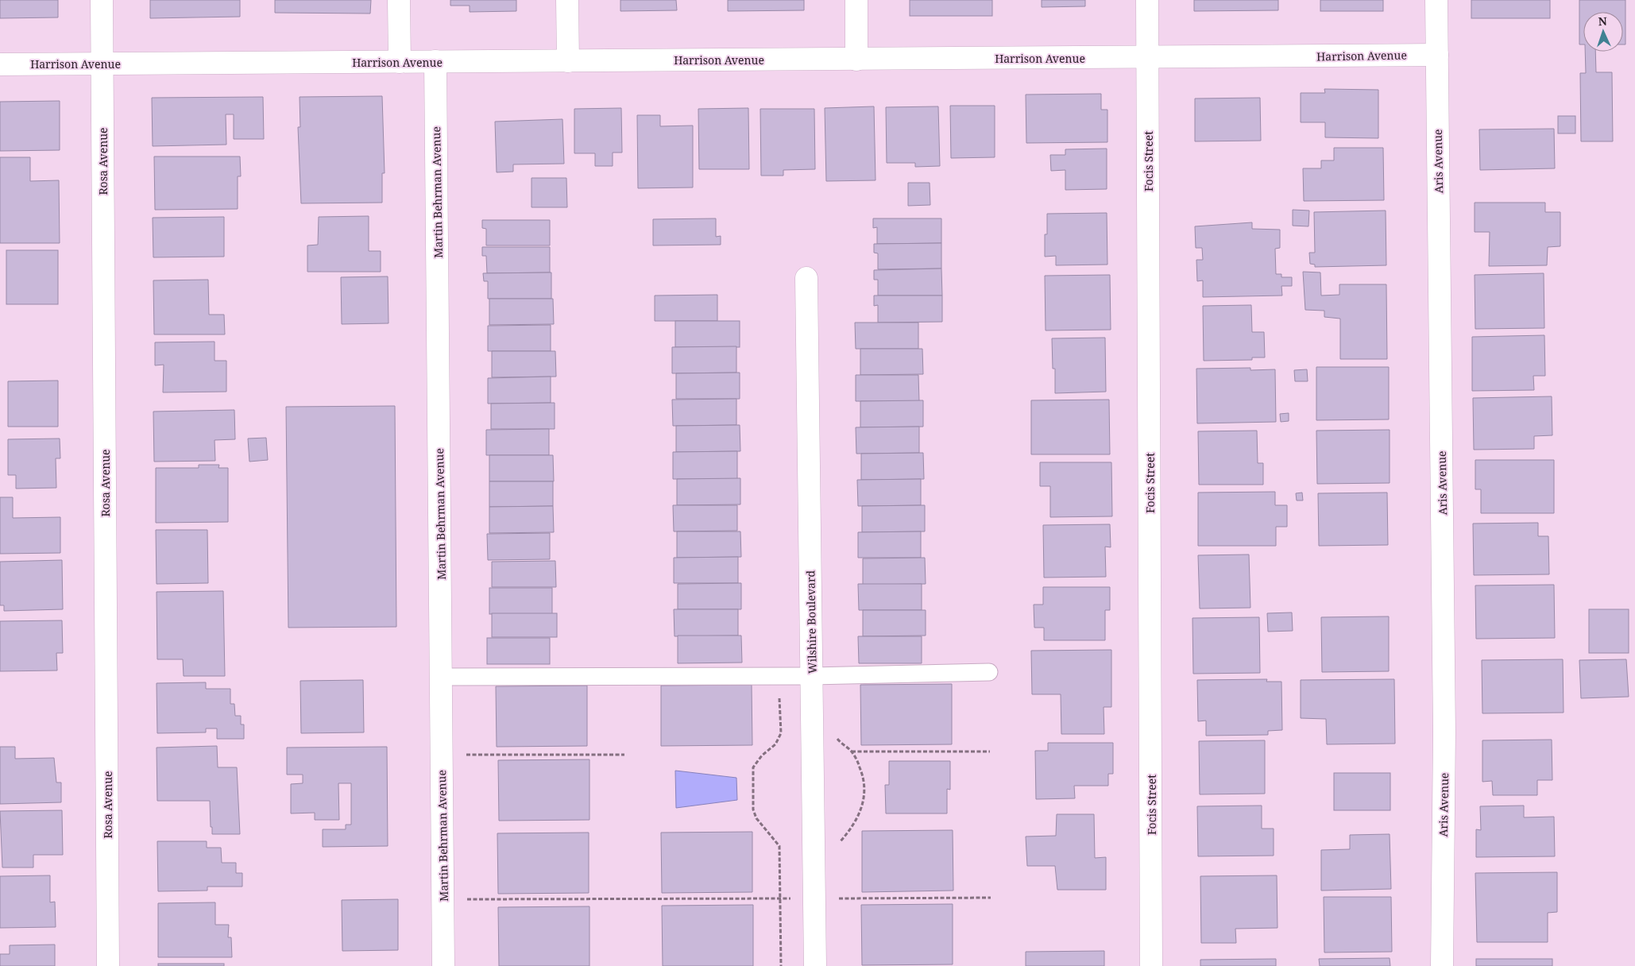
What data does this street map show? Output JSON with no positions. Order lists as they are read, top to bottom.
{
  "streets": {
    "street": [
      "Harrison Avenue",
      "Rosa Avenue",
      "Focis Street",
      "Aris Avenue",
      "Martin Behrman Avenue",
      "Wilshire Boulevard"
    ]
  },
  "crossings": [
    ["Harrison Avenue", "Rosa Avenue"],
    ["Harrison Avenue", "Focis Street"],
    ["Harrison Avenue", "Aris Avenue"],
    ["Harrison Avenue", "Martin Behrman Avenue"]
  ],
  "north": "top"
}
